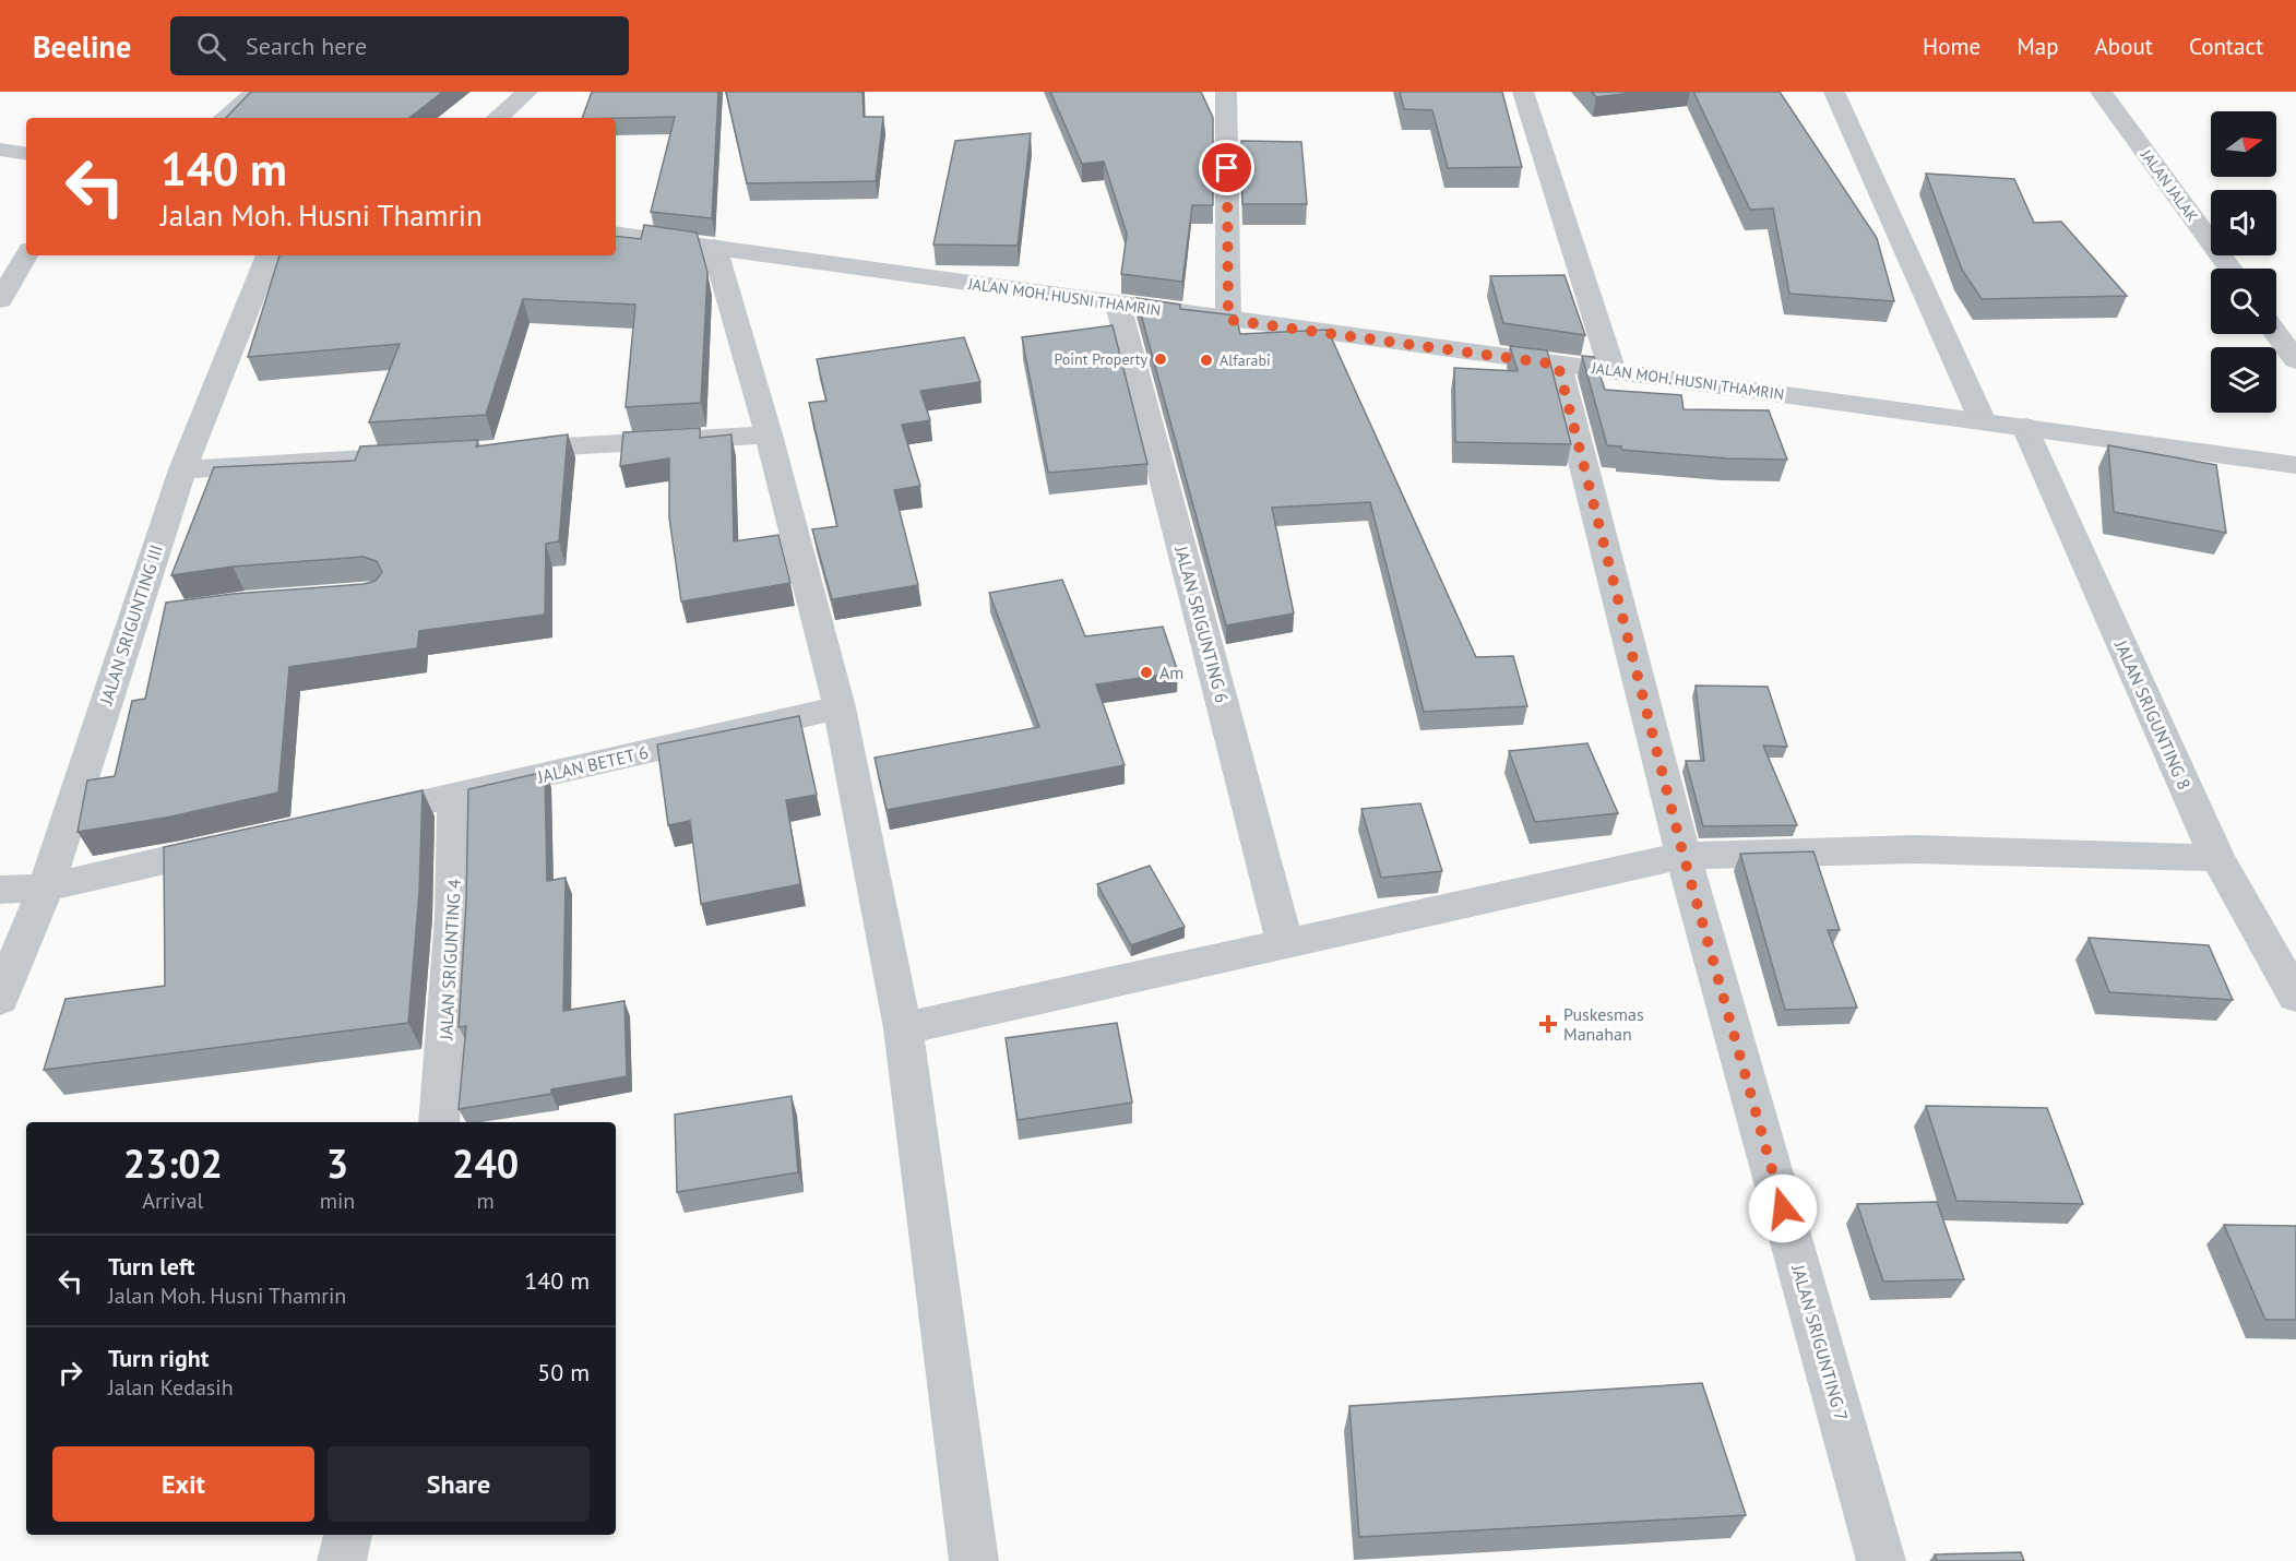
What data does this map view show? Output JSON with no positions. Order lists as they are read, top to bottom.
{
  "streets": {
    "street": [
      "JALAN JALAK",
      "JALAN MOH. HUSNI THAMRIN",
      "JALAN SRIGUNTING III",
      "JALAN SRIGUNTING 6",
      "JALAN SRIGUNTING 8",
      "JALAN BETET 6",
      "JALAN SRIGUNTING 4",
      "JALAN SRIGUNTING 7"
    ]
  },
  "crossings": [
    ["JALAN MOH. HUSNI THAMRIN", "JALAN SRIGUNTING 6"],
    ["JALAN MOH. HUSNI THAMRIN", "JALAN SRIGUNTING 8"],
    ["JALAN MOH. HUSNI THAMRIN", "JALAN SRIGUNTING 7"],
    ["JALAN BETET 6", "JALAN SRIGUNTING 4"]
  ],
  "places": {
    "other": ["Point Property", "Alfarabi", "Am"],
    "health": ["Puskesmas Manahan"]
  },
  "north": "right",
  "page": {
    "header": "Beeline",
    "search": "Search here",
    "nav": [
      "Home",
      "Map",
      "About",
      "Contact"
    ],
    "turn": ["140 m", "Jalan Moh. Husni Thamrin"],
    "eta": [
      "23:02",
      "Arrival",
      "3",
      "min",
      "240",
      "m"
    ],
    "list": [
      {
        "name": "Turn left",
        "note": "Jalan Moh. Husni Thamrin",
        "value": "140 m"
      },
      {
        "name": "Turn right",
        "note": "Jalan Kedasih",
        "value": "50 m"
      }
    ],
    "buttons": ["Exit", "Share"]
  }
}
